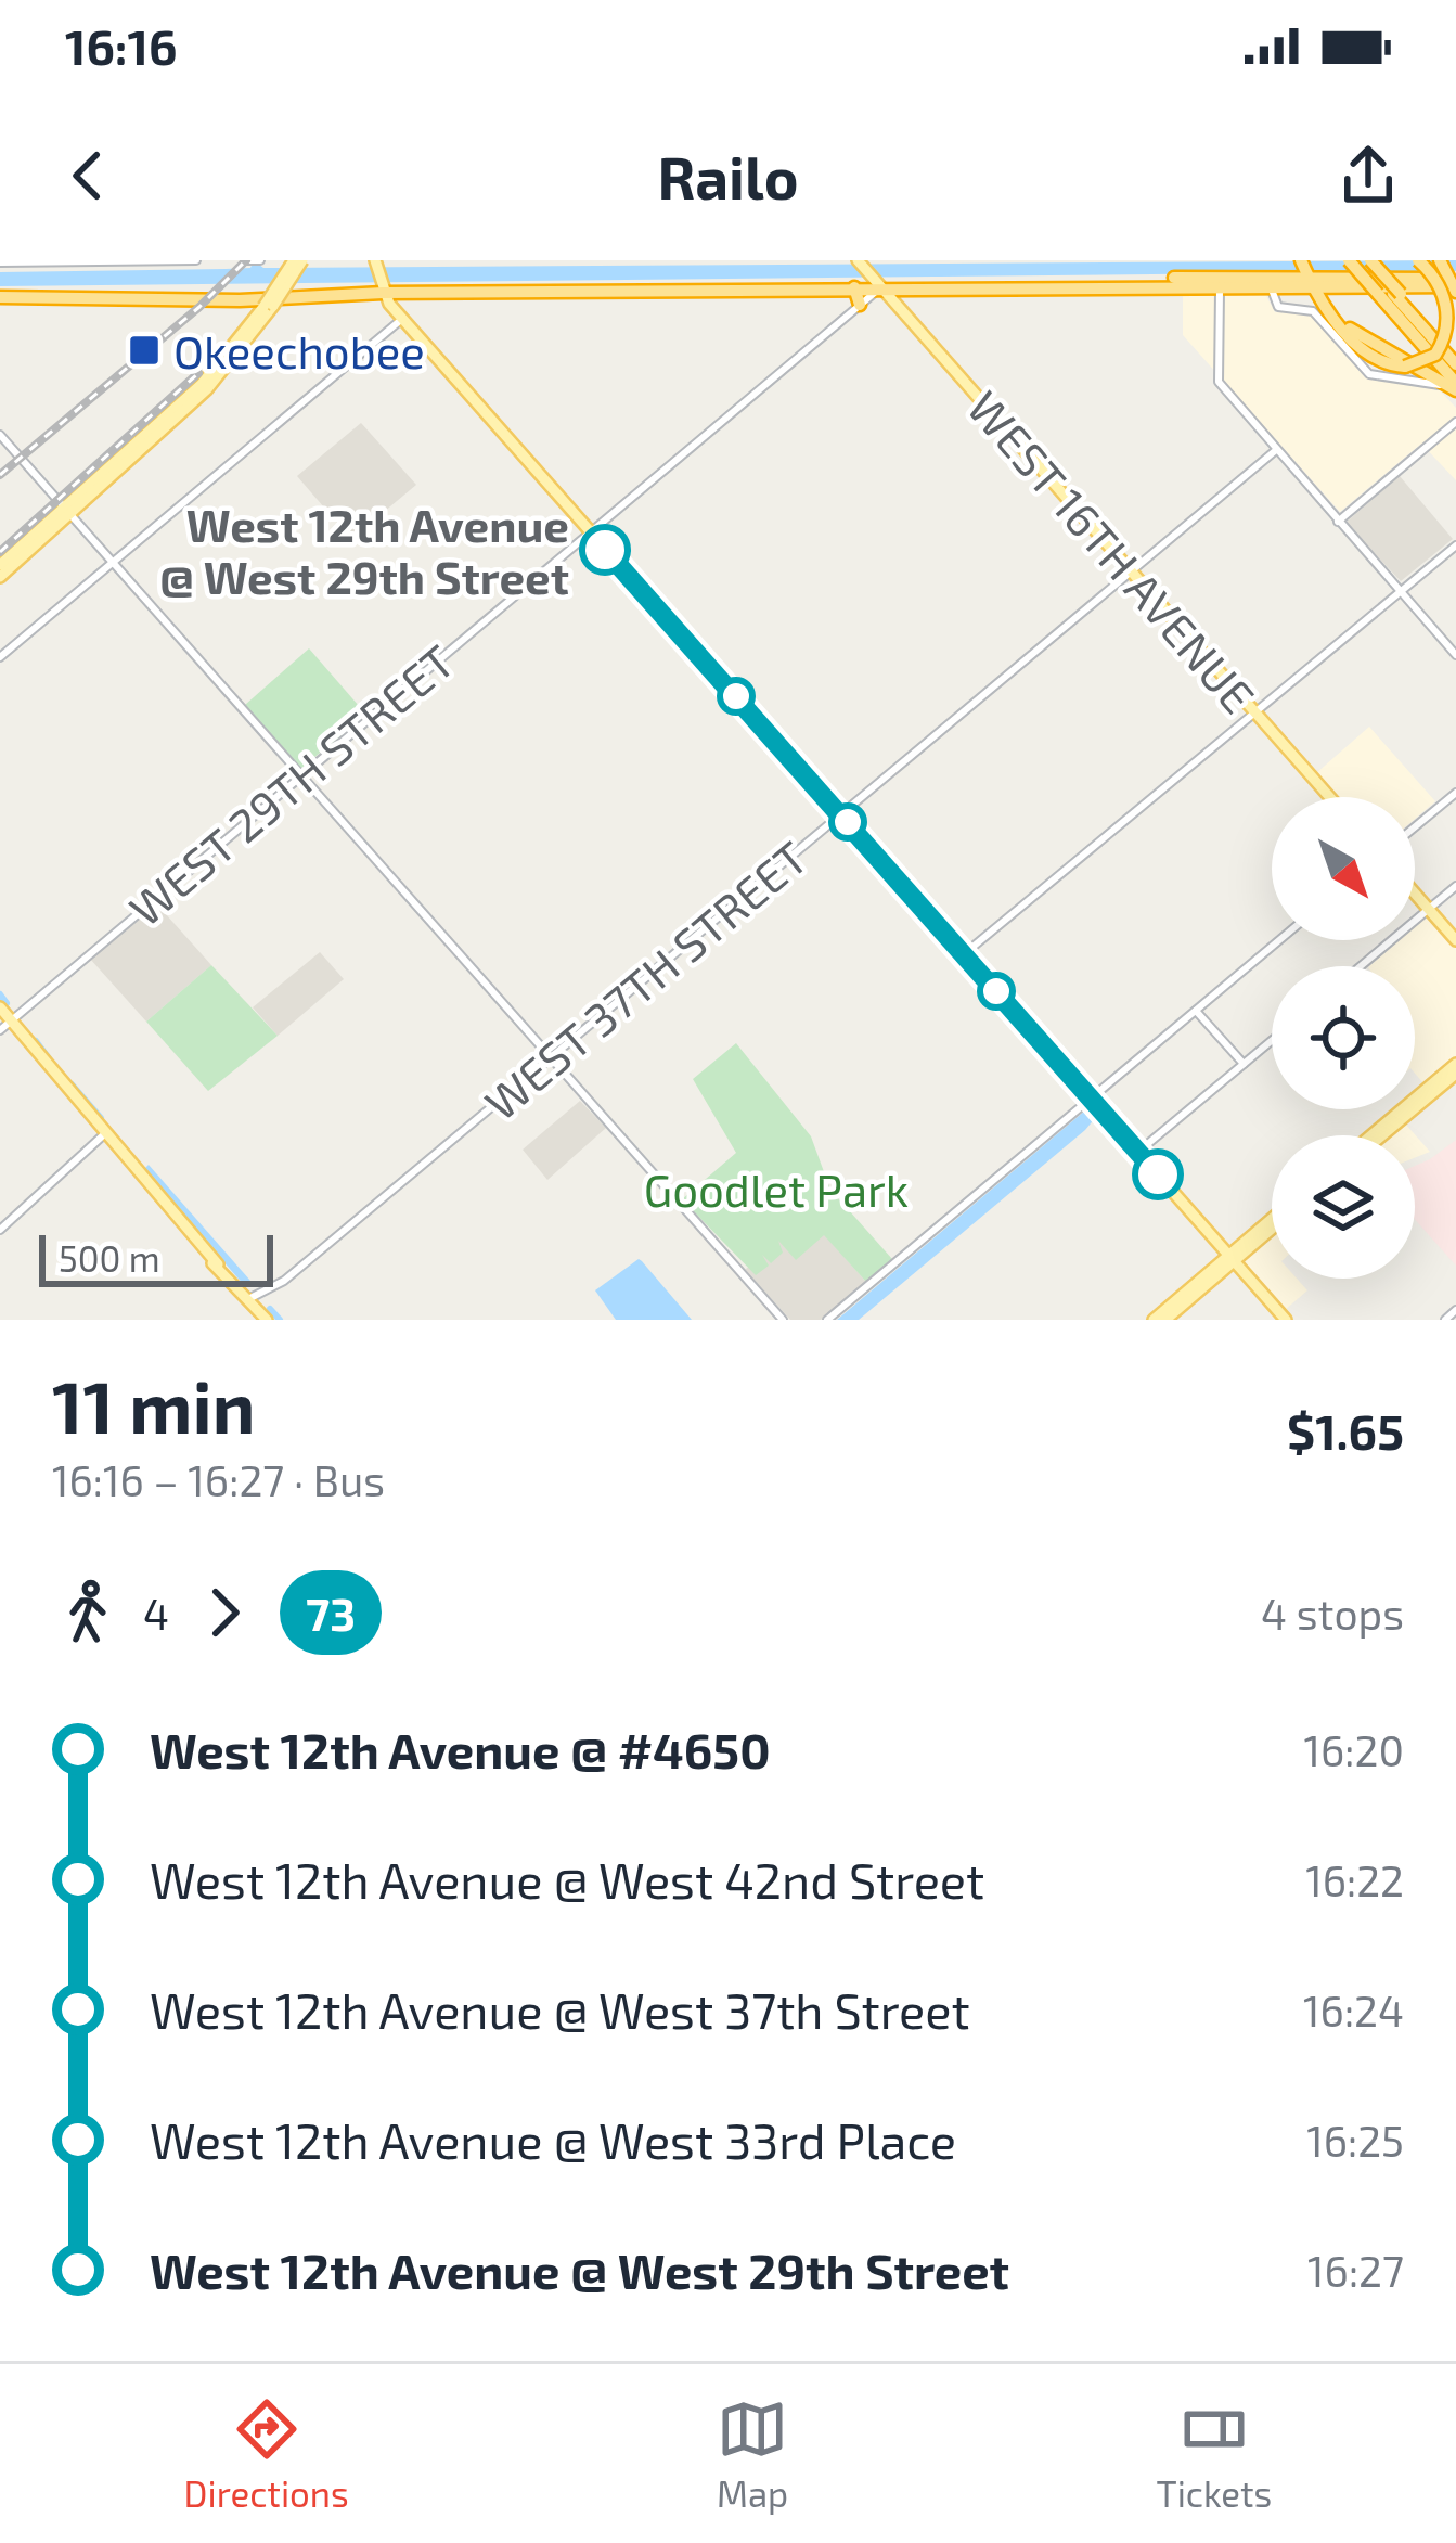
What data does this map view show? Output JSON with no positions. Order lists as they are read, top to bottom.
{
  "streets": {
    "main road": ["WEST 16TH AVENUE"],
    "street": ["WEST 29TH STREET", "WEST 37TH STREET"]
  },
  "crossings": [
    ["WEST 16TH AVENUE", "WEST 29TH STREET"],
    ["WEST 16TH AVENUE", "WEST 37TH STREET"]
  ],
  "parks": ["Goodlet Park"],
  "places": {
    "transit": ["Okeechobee"],
    "other": ["West 12th Avenue @ West 29th Street"]
  },
  "lines": ["bus line 73"],
  "scale_bar": "500 m",
  "north": "bottom right",
  "page": {
    "status": "16:16",
    "header": "Railo",
    "scale": "500 m",
    "heading": ["11 min", "16:16 – 16:27 · Bus", "$1.65"],
    "legs": ["4", "73", "4 stops"],
    "list": [
      {
        "name": "West 12th Avenue @ #4650",
        "value": "16:20"
      },
      {
        "name": "West 12th Avenue @ West 42nd Street",
        "value": "16:22"
      },
      {
        "name": "West 12th Avenue @ West 37th Street",
        "value": "16:24"
      },
      {
        "name": "West 12th Avenue @ West 33rd Place",
        "value": "16:25"
      },
      {
        "name": "West 12th Avenue @ West 29th Street",
        "value": "16:27"
      }
    ],
    "tabs": ["Directions", "Map", "Tickets"]
  }
}
